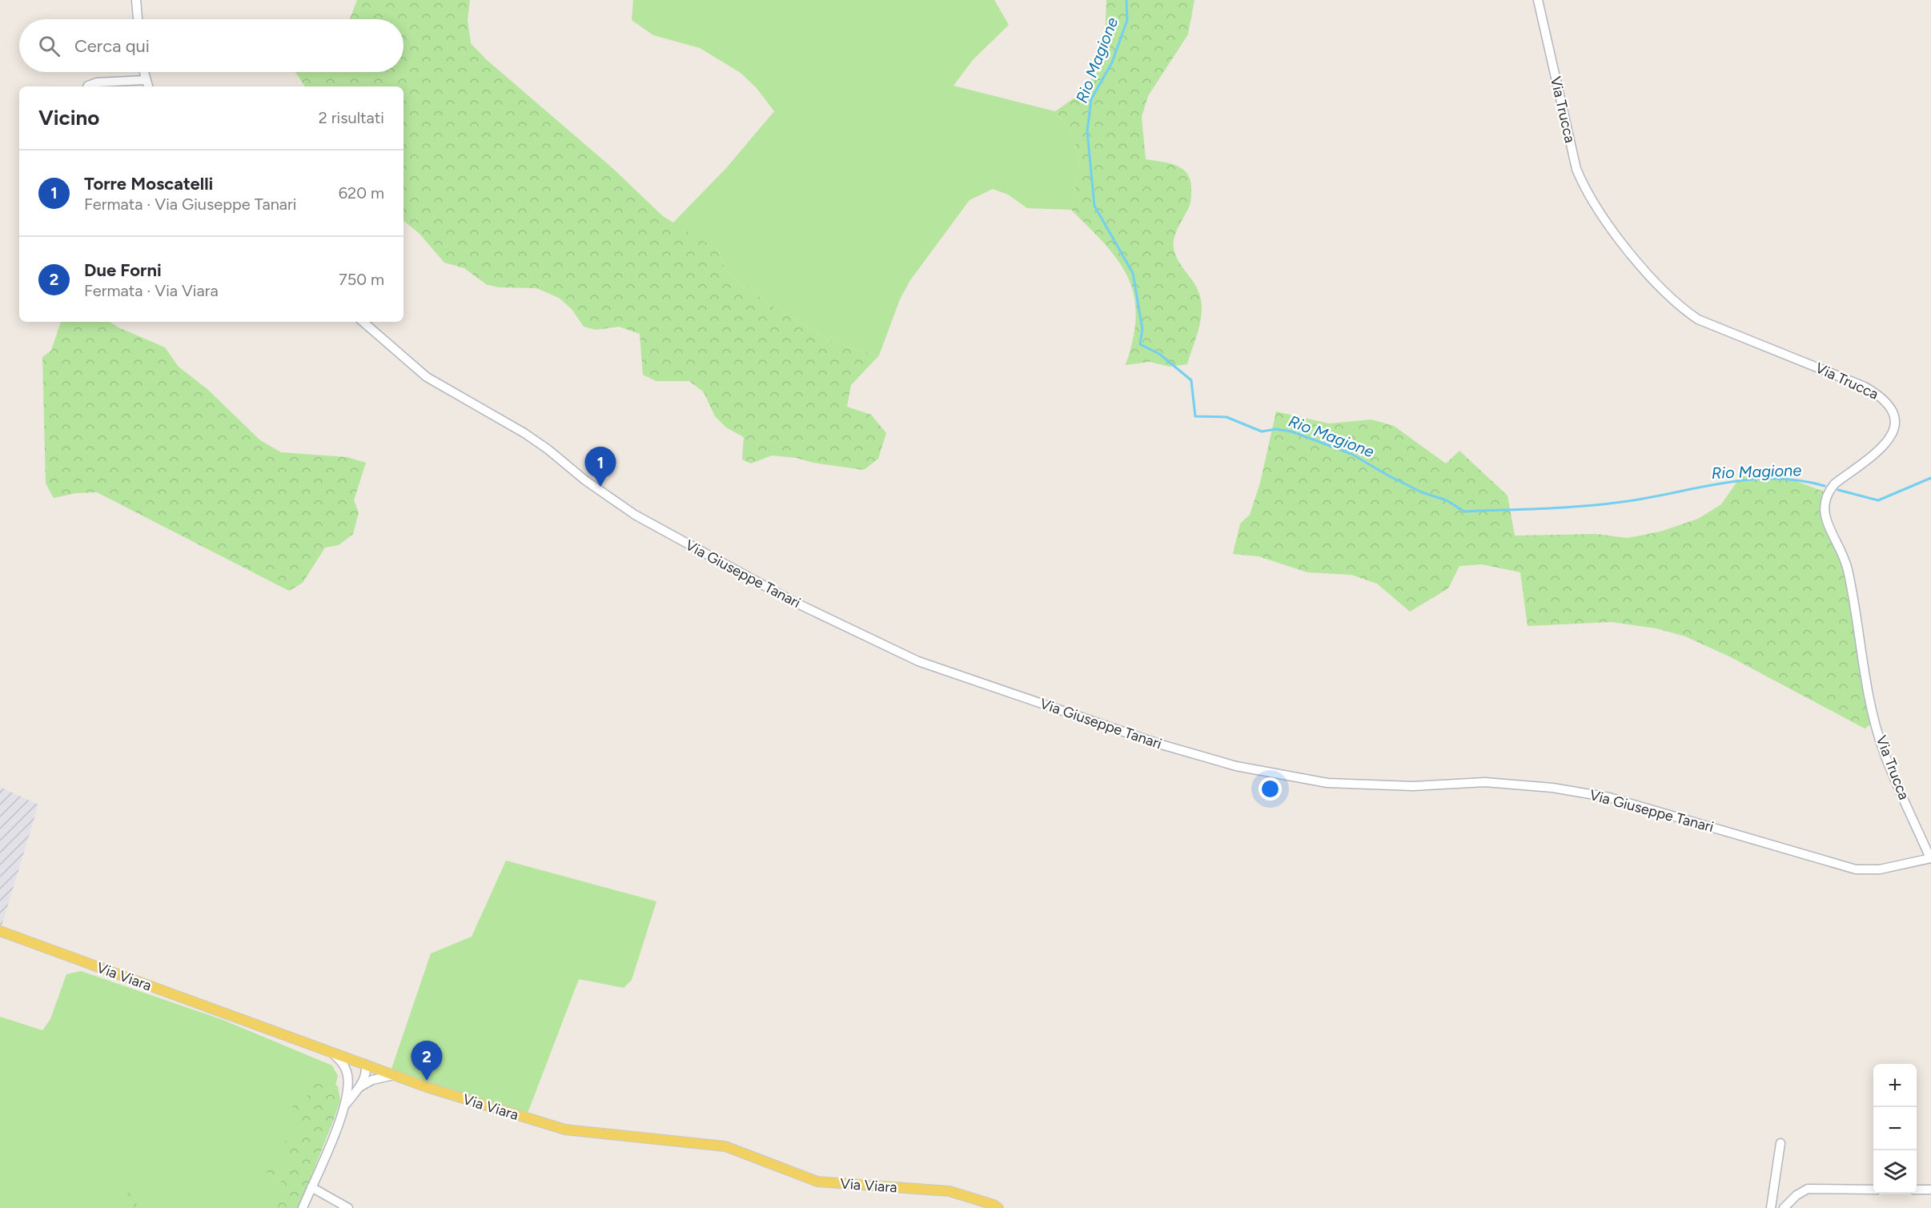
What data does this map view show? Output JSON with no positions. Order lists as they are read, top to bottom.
{
  "streets": {
    "main road": ["Via Viara"],
    "street": ["Via Trucca", "Via Giuseppe Tanari"]
  },
  "crossings": [
    ["Via Trucca", "Via Giuseppe Tanari"]
  ],
  "water": ["Rio Magione"],
  "page": {
    "search": "Cerca qui",
    "heading": ["Vicino", "2 risultati"],
    "list": [
      {
        "mark": "1",
        "name": "Torre Moscatelli",
        "note": "Fermata · Via Giuseppe Tanari",
        "value": "620 m"
      },
      {
        "mark": "2",
        "name": "Due Forni",
        "note": "Fermata · Via Viara",
        "value": "750 m"
      }
    ],
    "pins": ["1", "2"],
    "map_buttons": ["+", "−"]
  }
}
